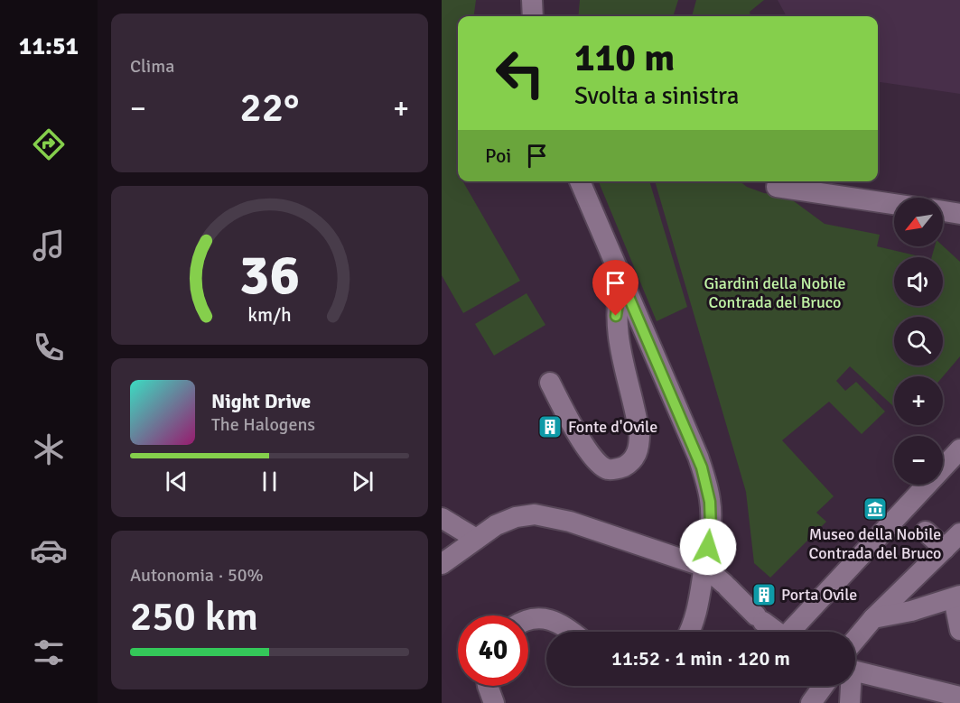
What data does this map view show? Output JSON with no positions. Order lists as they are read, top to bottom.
{
  "parks": ["Giardini della Nobile Contrada del Bruco"],
  "places": {
    "building": ["Fonte d'Ovile", "Porta Ovile"],
    "museum": ["Museo della Nobile Contrada del Bruco"]
  },
  "north": "bottom left",
  "page": {
    "tabs": "11:51",
    "tile": [
      "Clima",
      ["Autonomia · 50%", "250 km"]
    ],
    "turn": ["110 m", "Svolta a sinistra"],
    "heat": ["−", "22°", "+"],
    "then": "Poi",
    "map_buttons": ["+", "−"],
    "song": ["Night Drive", "The Halogens"],
    "limit": "40",
    "trip": "11:52 · 1 min · 120 m",
    "gauge": ["36", "km/h"]
  }
}
